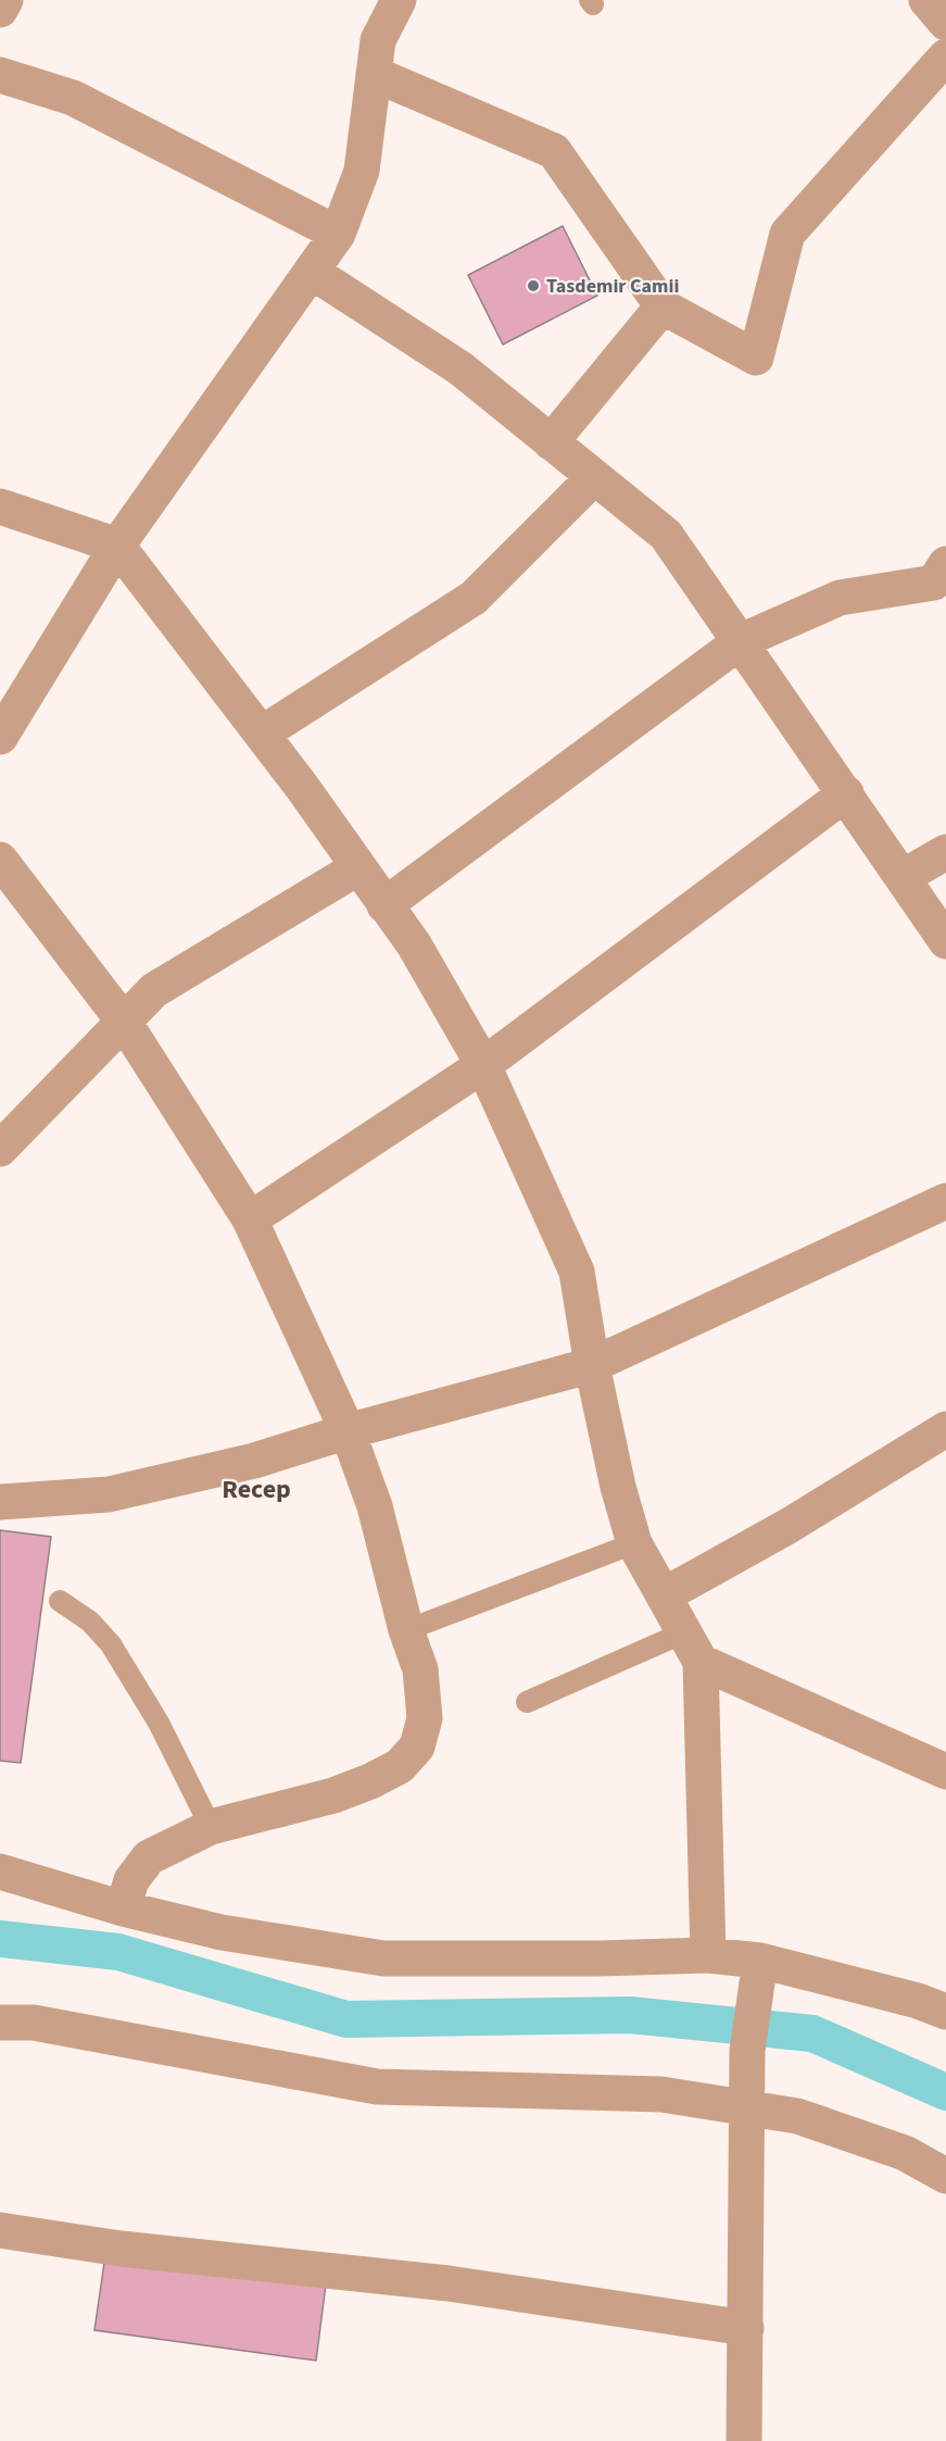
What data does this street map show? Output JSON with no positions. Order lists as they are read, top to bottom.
{
  "districts": ["Recep"],
  "places": ["Tasdemir Camii"]
}
